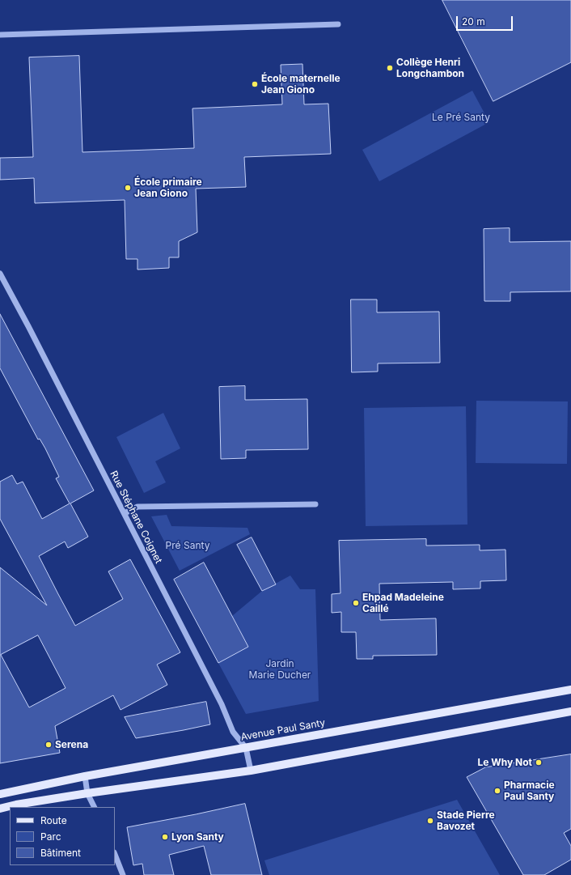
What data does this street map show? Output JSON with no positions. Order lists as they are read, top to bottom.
{
  "streets": {
    "main road": ["Avenue Paul Santy"],
    "street": ["Rue Stéphane Coignet"]
  },
  "crossings": [
    ["Rue Stéphane Coignet", "Avenue Paul Santy"]
  ],
  "parks": ["Le Pré Santy", "Pré Santy", "Jardin Marie Ducher"],
  "places": [
    "Collège Henri Longchambon",
    "École maternelle Jean Giono",
    "École primaire Jean Giono",
    "Ehpad Madeleine Caillé",
    "Serena",
    "Le Why Not",
    "Pharmacie Paul Santy",
    "Stade Pierre Bavozet",
    "Lyon Santy"
  ],
  "legend": ["Route", "Parc", "Bâtiment"],
  "scale_bar": "20 m"
}
